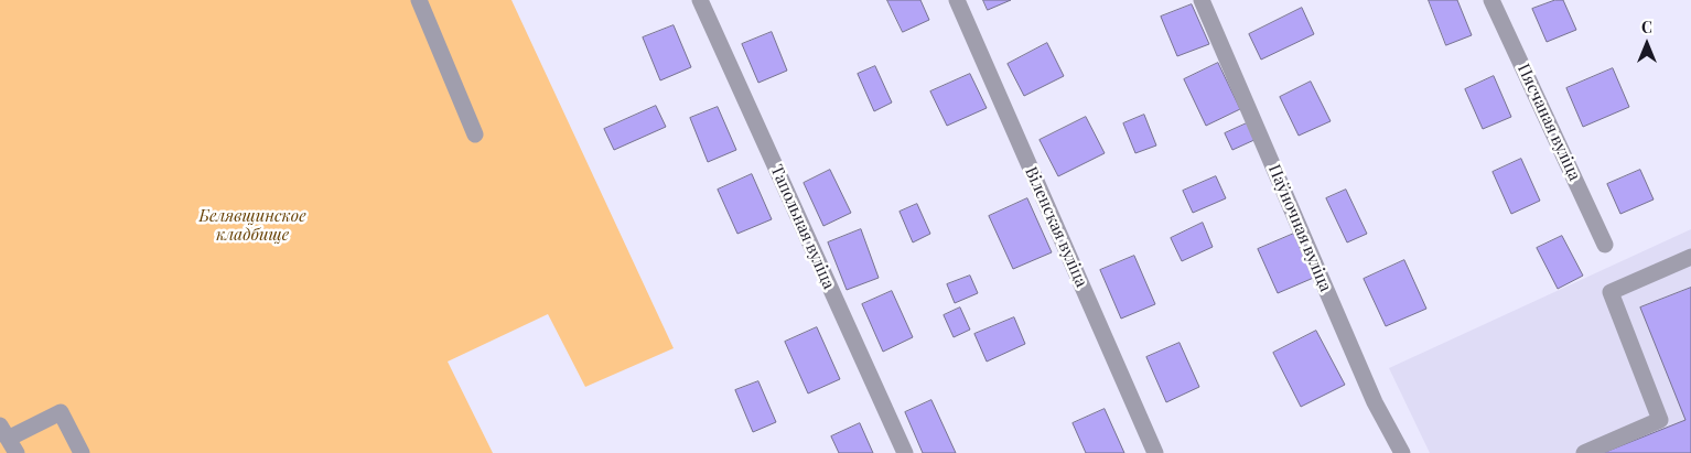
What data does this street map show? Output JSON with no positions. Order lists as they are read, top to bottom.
{
  "streets": {
    "street": [
      "Пясчаная вуліца",
      "Тапольная вуліца",
      "Віленская вуліца",
      "Паўночная вуліца"
    ]
  },
  "parks": ["Белявщинское кладбище"],
  "north": "top"
}
